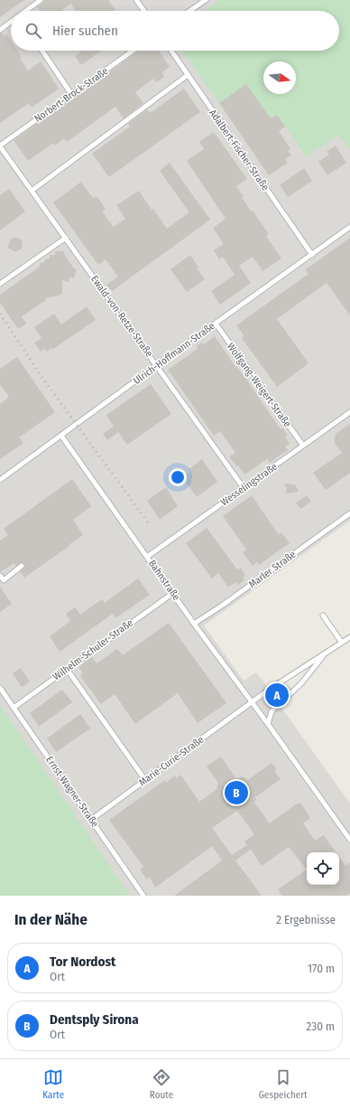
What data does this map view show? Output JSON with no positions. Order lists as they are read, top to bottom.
{
  "streets": {
    "lane": [
      "Norbert-Brock-Straße",
      "Adalbert-Fischer-Straße",
      "Ewald-von-Retze-Straße",
      "Ulrich-Hoffmann-Straße",
      "Wolfgang-Weigert-Straße",
      "Wesselingstraße",
      "Marler Straße",
      "Bahnstraße",
      "Wilhelm-Schuler-Straße",
      "Marie-Curie-Straße",
      "Ernst-Wagner-Straße"
    ]
  },
  "crossings": [
    ["Norbert-Brock-Straße", "Ewald-von-Retze-Straße"],
    ["Adalbert-Fischer-Straße", "Ulrich-Hoffmann-Straße"],
    ["Ewald-von-Retze-Straße", "Ulrich-Hoffmann-Straße"],
    ["Ewald-von-Retze-Straße", "Wesselingstraße"],
    ["Ulrich-Hoffmann-Straße", "Wolfgang-Weigert-Straße"],
    ["Ulrich-Hoffmann-Straße", "Bahnstraße"],
    ["Wolfgang-Weigert-Straße", "Wesselingstraße"],
    ["Wesselingstraße", "Bahnstraße"],
    ["Marler Straße", "Bahnstraße"],
    ["Bahnstraße", "Wilhelm-Schuler-Straße"],
    ["Bahnstraße", "Marie-Curie-Straße"],
    ["Wilhelm-Schuler-Straße", "Ernst-Wagner-Straße"],
    ["Marie-Curie-Straße", "Ernst-Wagner-Straße"]
  ],
  "north": "right",
  "page": {
    "search": "Hier suchen",
    "pins": ["A", "B"],
    "heading": ["In der Nähe", "2 Ergebnisse"],
    "list": [
      {
        "mark": "A",
        "name": "Tor Nordost",
        "note": "Ort",
        "value": "170 m"
      },
      {
        "mark": "B",
        "name": "Dentsply Sirona",
        "note": "Ort",
        "value": "230 m"
      }
    ],
    "nav": ["Karte", "Route", "Gespeichert"]
  }
}
